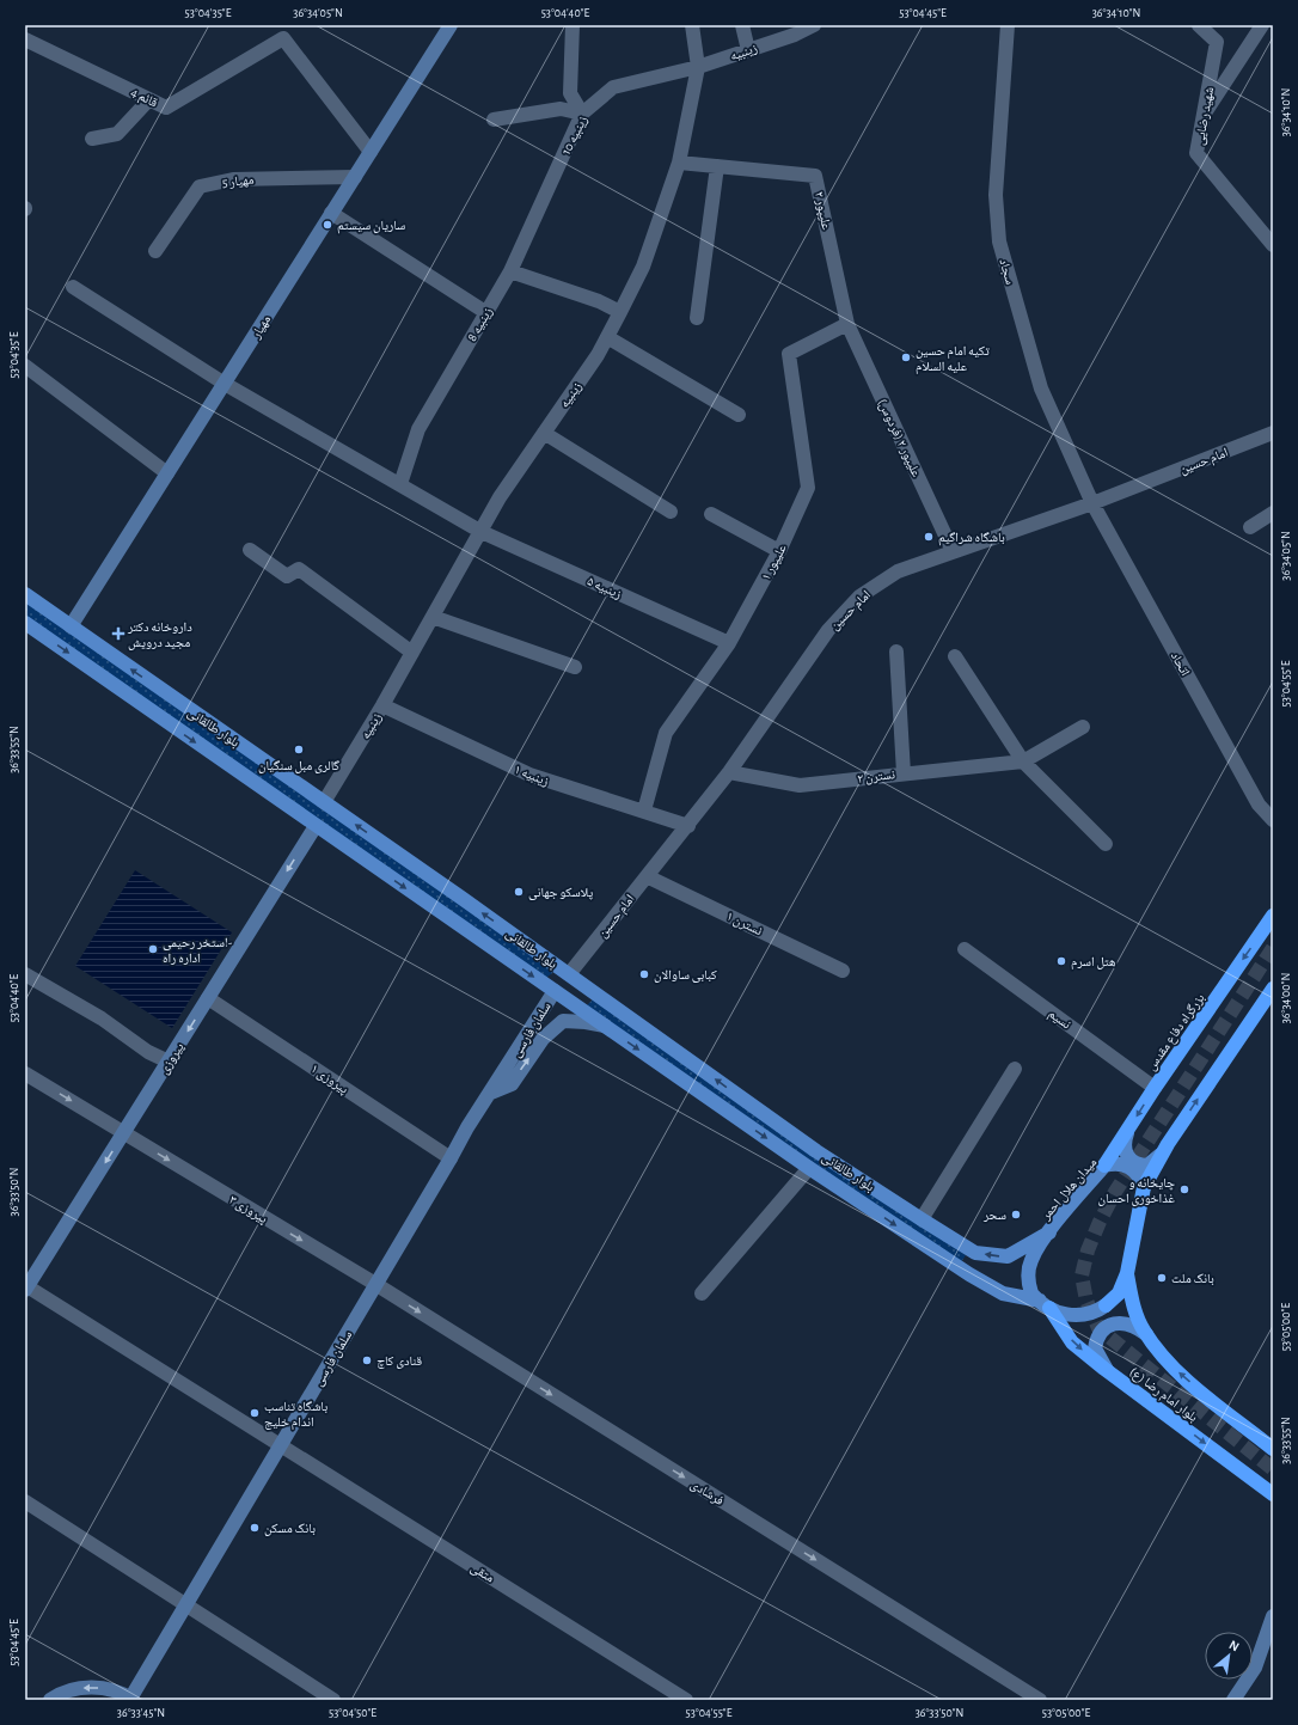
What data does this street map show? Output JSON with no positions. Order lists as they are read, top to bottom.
{
  "streets": {
    "highway": ["بزرگراه دفاع مقدس", "بلوار امام رضا (ع)"],
    "main road": ["بلوار طالقانی", "میدان هلال احمر"],
    "street": [
      "زینبیه",
      "قائم 4",
      "شهید رضایی",
      "زینبیه 10",
      "مهیار 5",
      "علیپور ۲",
      "سجاد",
      "زینبیه 8",
      "مهیار",
      "علیپور ۲ (فردوس)",
      "امام حسین",
      "علیپور ۱",
      "زینبیه ۵",
      "اتحاد",
      "زینبیه ۱",
      "نسترن ۲",
      "نسترن ۱",
      "نسیم",
      "سلمان فارسی",
      "پیروزی",
      "پیروزی ١",
      "پیروزی ٣",
      "فرشادی",
      "متقی"
    ]
  },
  "crossings": [
    ["زینبیه", "زینبیه 10"],
    ["زینبیه", "علیپور ۲"],
    ["زینبیه", "زینبیه ۵"],
    ["زینبیه", "بلوار طالقانی"],
    ["زینبیه", "زینبیه ۱"],
    ["قائم 4", "مهیار"],
    ["زینبیه 10", "زینبیه 8"],
    ["مهیار 5", "مهیار"],
    ["علیپور ۲", "علیپور ۲ (فردوس)"],
    ["علیپور ۲", "علیپور ۱"],
    ["سجاد", "امام حسین"],
    ["سجاد", "اتحاد"],
    ["زینبیه 8", "زینبیه ۵"],
    ["مهیار", "زینبیه ۵"],
    ["مهیار", "بلوار طالقانی"],
    ["علیپور ۲ (فردوس)", "امام حسین"],
    ["علیپور ۲ (فردوس)", "علیپور ۱"],
    ["امام حسین", "اتحاد"],
    ["امام حسین", "بلوار طالقانی"],
    ["امام حسین", "زینبیه ۱"],
    ["امام حسین", "نسترن ۲"],
    ["امام حسین", "نسترن ۱"],
    ["علیپور ۱", "زینبیه ۵"],
    ["علیپور ۱", "زینبیه ۱"],
    ["بلوار طالقانی", "سلمان فارسی"],
    ["بلوار طالقانی", "پیروزی"],
    ["بلوار طالقانی", "میدان هلال احمر"],
    ["بلوار طالقانی", "بلوار امام رضا (ع)"],
    ["نسیم", "بزرگراه دفاع مقدس"],
    ["سلمان فارسی", "پیروزی ١"],
    ["سلمان فارسی", "پیروزی ٣"],
    ["سلمان فارسی", "فرشادی"],
    ["سلمان فارسی", "متقی"],
    ["بزرگراه دفاع مقدس", "میدان هلال احمر"],
    ["پیروزی", "پیروزی ١"],
    ["پیروزی", "پیروزی ٣"],
    ["پیروزی", "متقی"],
    ["میدان هلال احمر", "بلوار امام رضا (ع)"],
    ["پیروزی ٣", "فرشادی"]
  ],
  "one_way": ["پیروزی", "پیروزی ٣", "فرشادی"],
  "places": {
    "other": [
      "ساریان سیستم",
      "تکیه امام حسین علیه السلام",
      "باشگاه شراگیم",
      "گالری مبل سنگیان",
      "پلاسکو جهانی",
      "استخر رحیمی- اداره راه",
      "هتل اسرم",
      "کبابی ساوالان",
      "چایخانه و غذاخوری احسان",
      "سحر",
      "بانک ملت",
      "قنادی کاچ",
      "باشگاه تناسب اندام خلیج",
      "بانک مسکن"
    ],
    "health": ["داروخانه دکتر مجید درویش"]
  },
  "north": "top right",
  "coordinates": [
    "53°04'35\"E",
    "36°34'05\"N",
    "53°04'40\"E",
    "53°04'45\"E",
    "36°34'10\"N",
    "53°04'55\"E",
    "36°33'55\"N",
    "36°34'00\"N",
    "36°33'50\"N",
    "53°05'00\"E",
    "36°33'45\"N",
    "53°04'50\"E"
  ]
}
